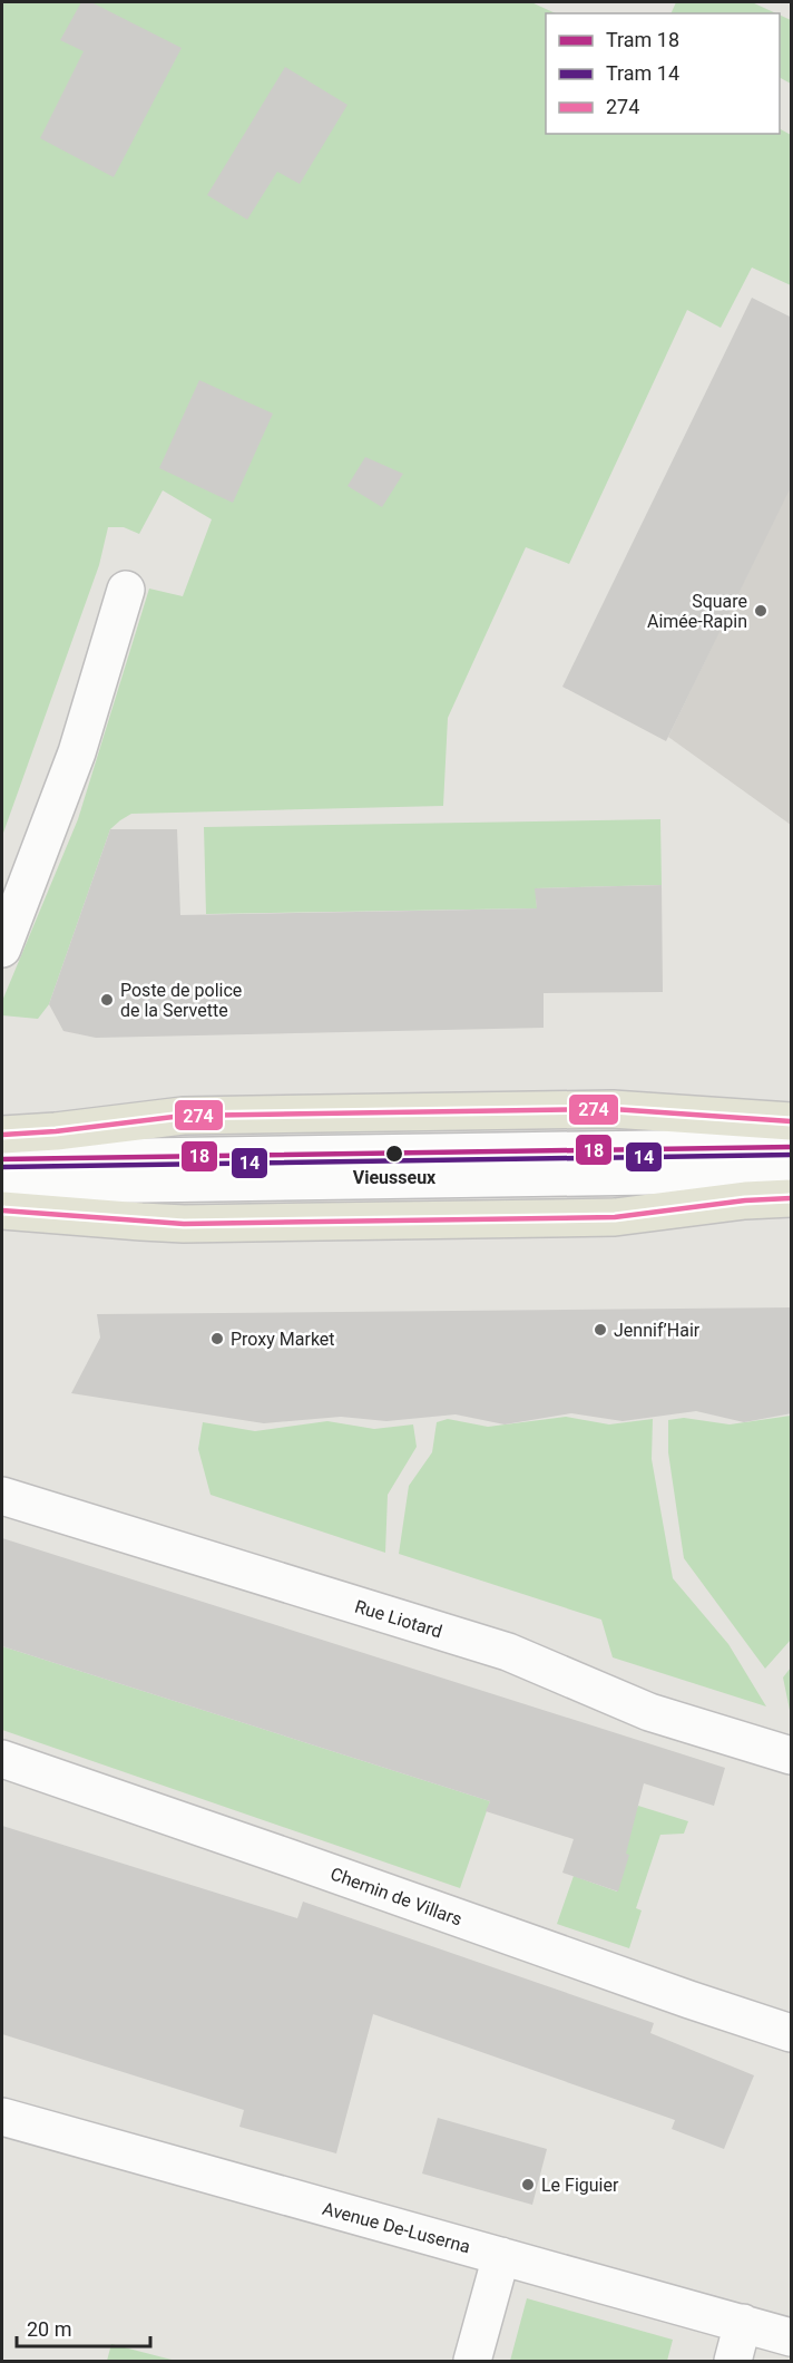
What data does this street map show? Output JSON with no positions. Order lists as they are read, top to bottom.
{
  "streets": {
    "street": ["Rue Liotard", "Chemin de Villars", "Avenue De-Luserna"]
  },
  "places": [
    "Square Aimée-Rapin",
    "Poste de police de la Servette",
    "Vieusseux",
    "Jennif’Hair",
    "Proxy Market",
    "Le Figuier"
  ],
  "lines": ["transit line 274", "tram line 18", "tram line 14"],
  "legend": ["Tram 18", "Tram 14", "274"],
  "scale_bar": "20 m"
}
